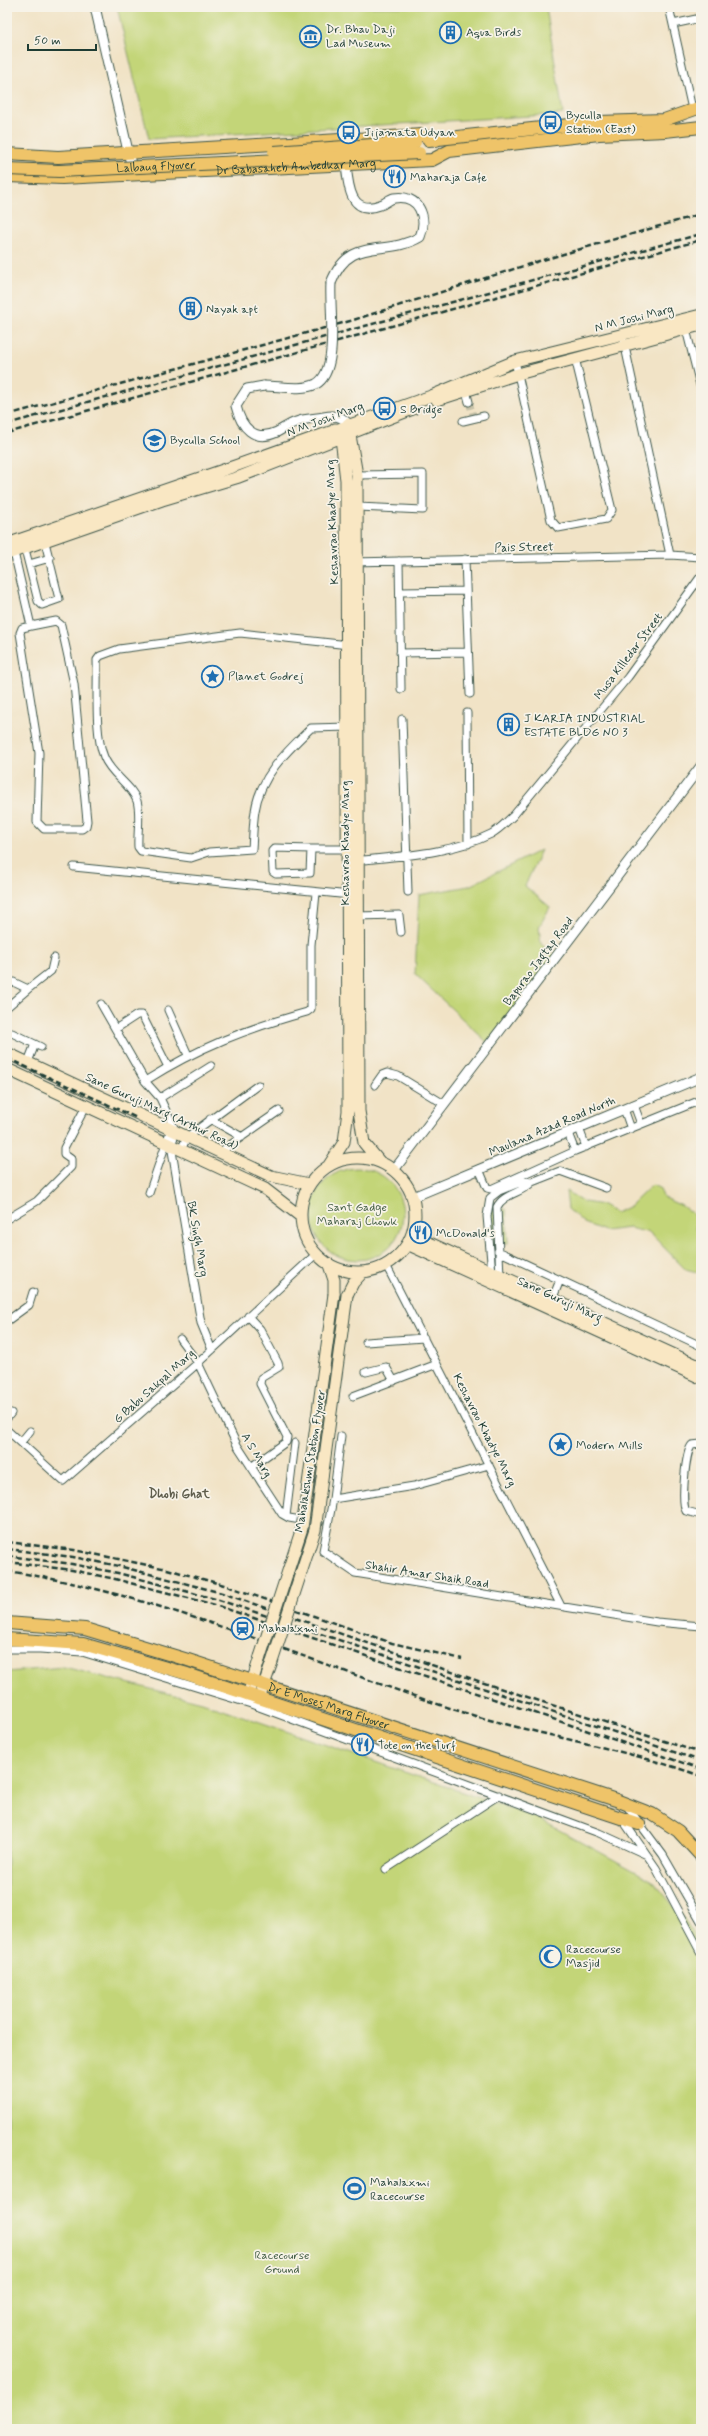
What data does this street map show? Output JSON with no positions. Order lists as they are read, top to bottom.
{
  "streets": {
    "main road": [
      "Lalbaug Flyover",
      "Dr Babasaheb Ambedkar Marg",
      "N M Joshi Marg",
      "Keshavrao Khadye Marg",
      "Sane Guruji Marg (Arthur Road)",
      "Sane Guruji Marg",
      "Mahalakshmi Station Flyover",
      "Dr E Moses Marg Flyover"
    ],
    "street": [
      "Pais Street",
      "Musa Killedar Street",
      "Bapurao Jagtap Road",
      "Maulana Azad Road North",
      "BK Singh Marg",
      "G Babu Sakpal Marg",
      "A S Marg",
      "Shahir Amar Shaik Road"
    ]
  },
  "crossings": [
    ["Lalbaug Flyover", "Dr Babasaheb Ambedkar Marg"],
    ["N M Joshi Marg", "Keshavrao Khadye Marg"],
    ["Keshavrao Khadye Marg", "Pais Street"],
    ["Keshavrao Khadye Marg", "Musa Killedar Street"],
    ["Keshavrao Khadye Marg", "Bapurao Jagtap Road"],
    ["Keshavrao Khadye Marg", "Sane Guruji Marg (Arthur Road)"],
    ["Keshavrao Khadye Marg", "Maulana Azad Road North"],
    ["Keshavrao Khadye Marg", "Sane Guruji Marg"],
    ["Keshavrao Khadye Marg", "G Babu Sakpal Marg"],
    ["Keshavrao Khadye Marg", "Mahalakshmi Station Flyover"],
    ["Keshavrao Khadye Marg", "Shahir Amar Shaik Road"],
    ["Bapurao Jagtap Road", "Sane Guruji Marg (Arthur Road)"],
    ["Bapurao Jagtap Road", "Maulana Azad Road North"],
    ["Bapurao Jagtap Road", "Sane Guruji Marg"],
    ["Bapurao Jagtap Road", "G Babu Sakpal Marg"],
    ["Bapurao Jagtap Road", "Mahalakshmi Station Flyover"],
    ["Sane Guruji Marg (Arthur Road)", "Maulana Azad Road North"],
    ["Sane Guruji Marg (Arthur Road)", "Sane Guruji Marg"],
    ["Sane Guruji Marg (Arthur Road)", "G Babu Sakpal Marg"],
    ["Sane Guruji Marg (Arthur Road)", "Mahalakshmi Station Flyover"],
    ["Maulana Azad Road North", "Sane Guruji Marg"],
    ["Maulana Azad Road North", "G Babu Sakpal Marg"],
    ["Maulana Azad Road North", "Mahalakshmi Station Flyover"],
    ["BK Singh Marg", "G Babu Sakpal Marg"],
    ["Sane Guruji Marg", "G Babu Sakpal Marg"],
    ["Sane Guruji Marg", "Mahalakshmi Station Flyover"],
    ["G Babu Sakpal Marg", "A S Marg"],
    ["G Babu Sakpal Marg", "Mahalakshmi Station Flyover"],
    ["Mahalakshmi Station Flyover", "Dr E Moses Marg Flyover"]
  ],
  "districts": ["Dhobi Ghat"],
  "parks": ["Sant Gadge Maharaj Chowk", "Racecourse Ground"],
  "places": {
    "building": ["Aqua Birds", "Nayak apt", "J KARIA INDUSTRIAL ESTATE BLDG NO 3"],
    "museum": ["Dr. Bhau Daji Lad Museum"],
    "bus stop": ["Byculla Station (East)", "Jijamata Udyan", "S Bridge"],
    "restaurant": ["Maharaja Cafe", "McDonald's", "Tote on the Turf"],
    "school or university": ["Byculla School"],
    "place": ["Planet Godrej", "Modern Mills"],
    "station": ["Mahalaxmi"],
    "mosque": ["Racecourse Masjid"],
    "sports": ["Mahalaxmi Racecourse"]
  },
  "scale_bar": "50 m"
}
